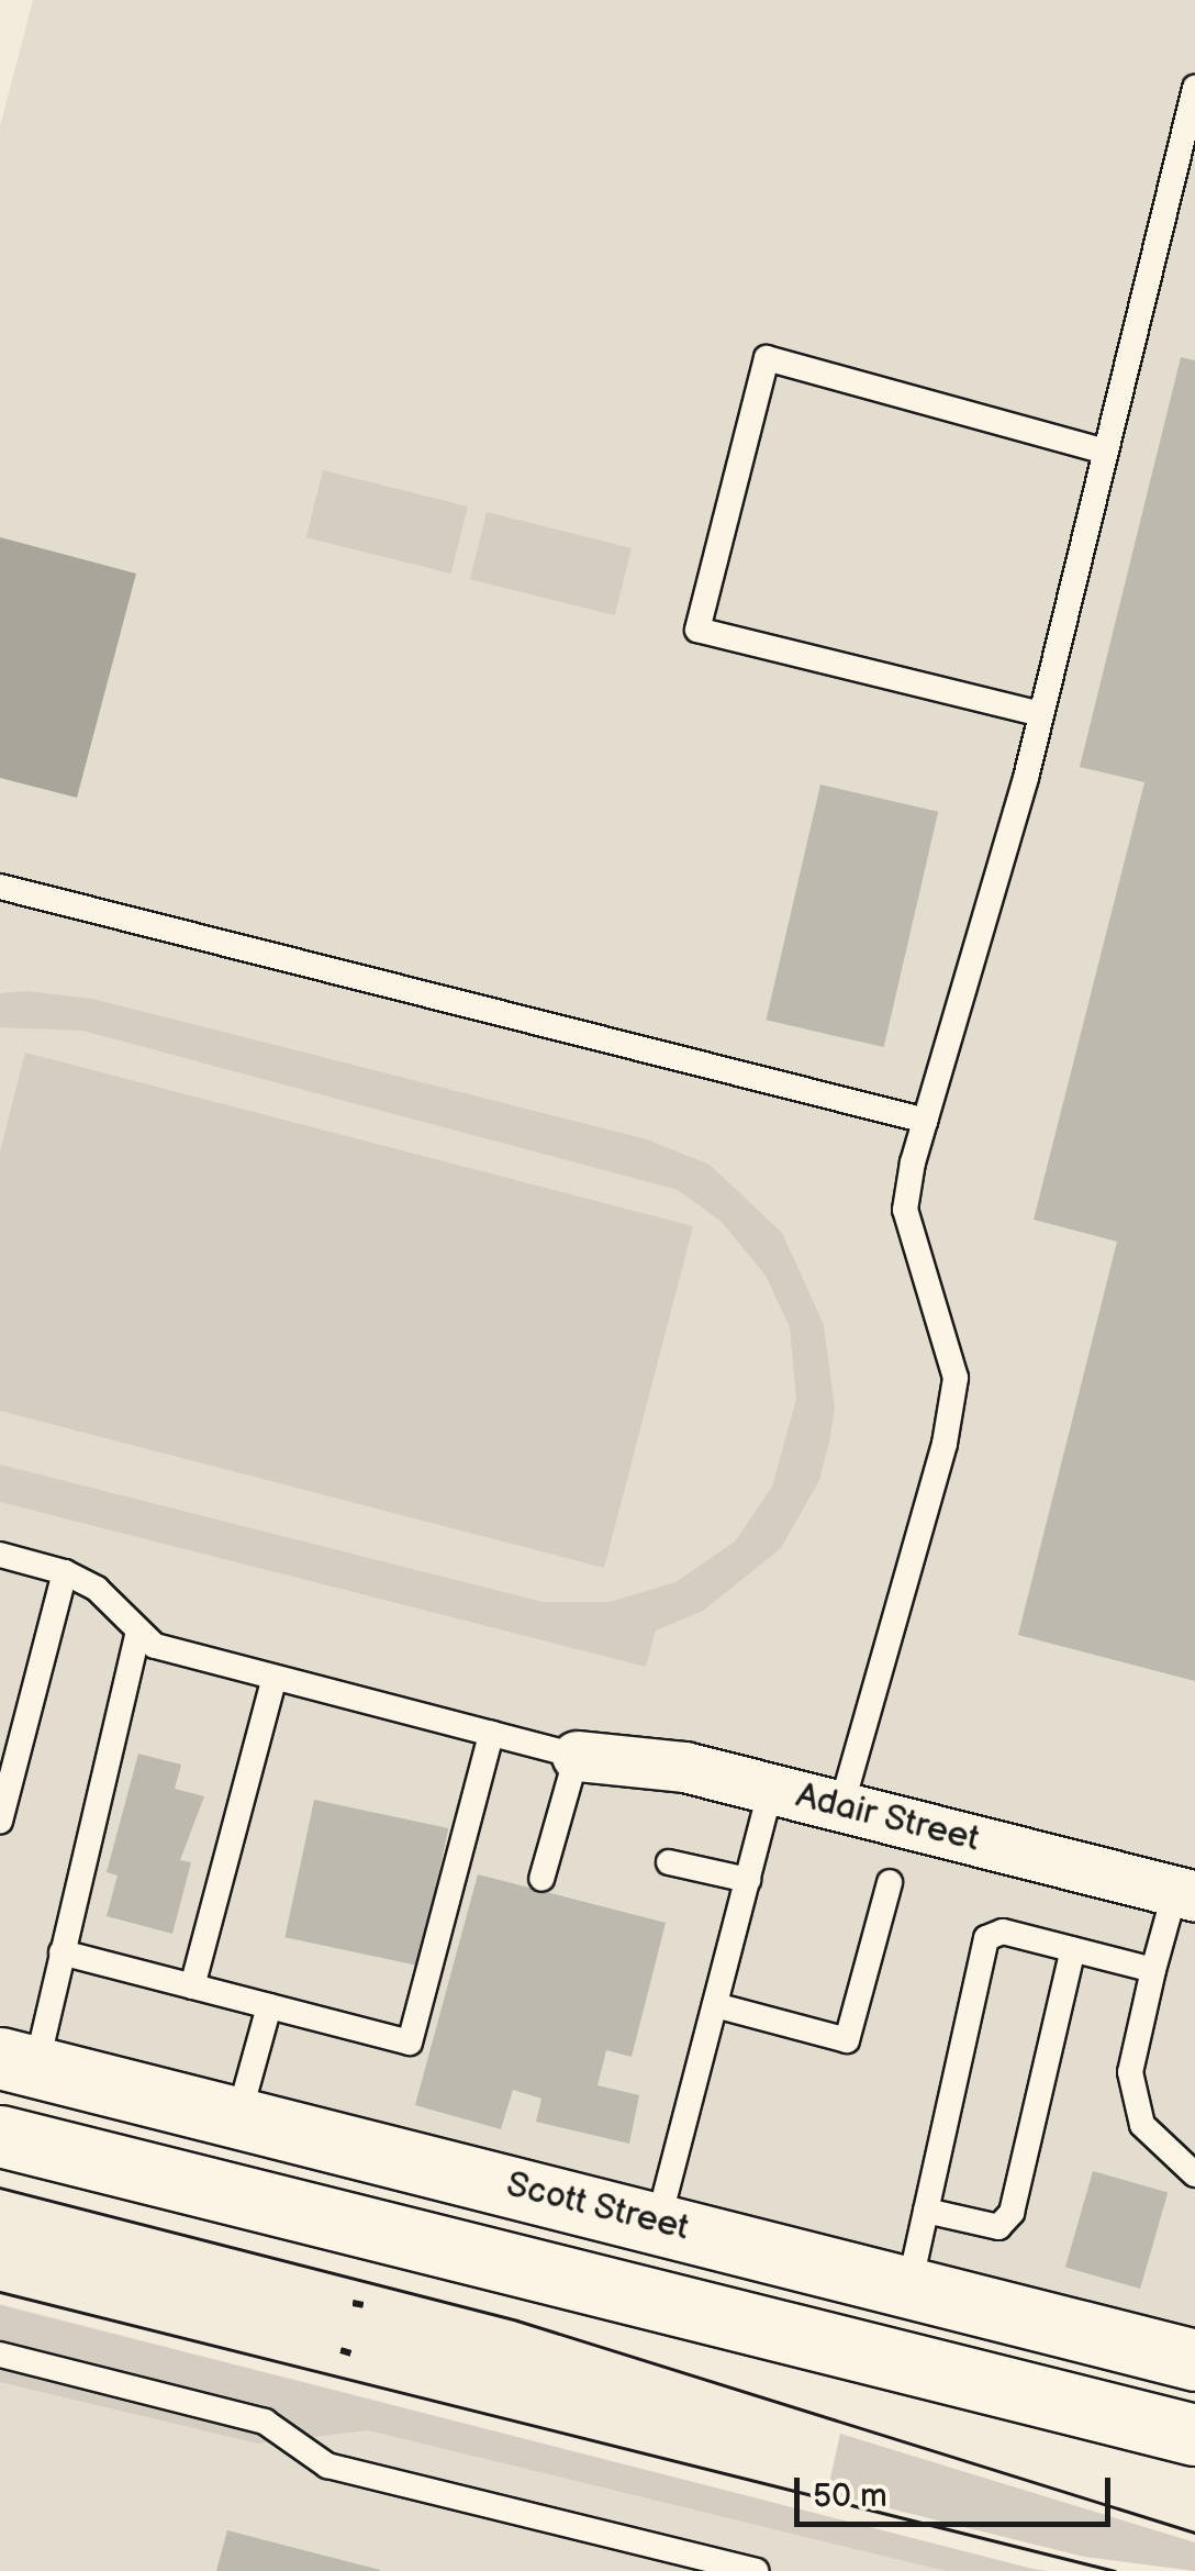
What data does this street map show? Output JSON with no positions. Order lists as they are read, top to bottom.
{
  "streets": {
    "main road": ["Scott Street"],
    "street": ["Adair Street"]
  },
  "scale_bar": "50 m"
}
